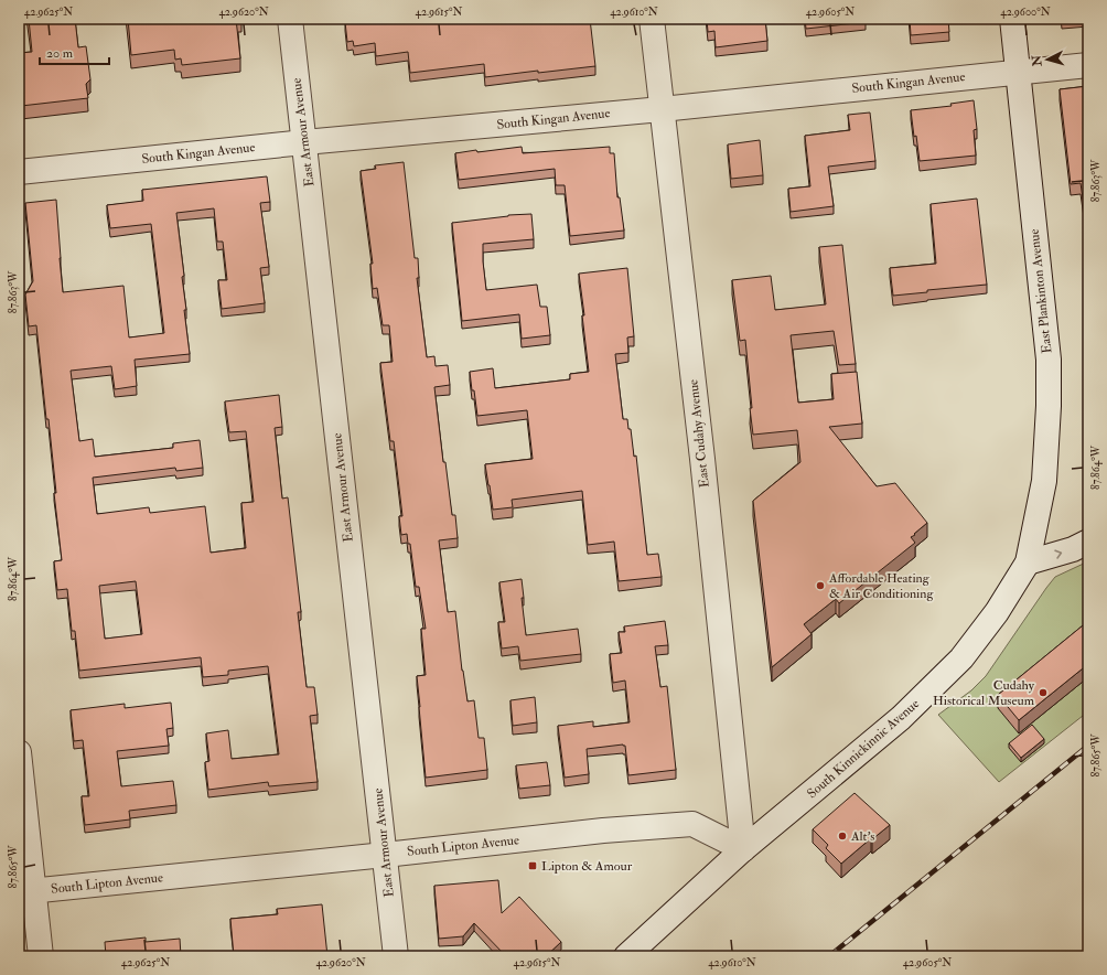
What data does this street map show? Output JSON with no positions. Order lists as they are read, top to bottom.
{
  "streets": {
    "street": [
      "South Kingan Avenue",
      "East Armour Avenue",
      "East Plankinton Avenue",
      "East Cudahy Avenue",
      "South Kinnickinnic Avenue",
      "South Lipton Avenue"
    ]
  },
  "crossings": [
    ["South Kingan Avenue", "East Armour Avenue"],
    ["South Kingan Avenue", "East Plankinton Avenue"],
    ["South Kingan Avenue", "East Cudahy Avenue"],
    ["East Armour Avenue", "South Lipton Avenue"],
    ["East Plankinton Avenue", "South Kinnickinnic Avenue"],
    ["East Cudahy Avenue", "South Kinnickinnic Avenue"],
    ["East Cudahy Avenue", "South Lipton Avenue"],
    ["South Kinnickinnic Avenue", "South Lipton Avenue"]
  ],
  "places": {
    "other": ["Affordable Heating & Air Conditioning", "Cudahy Historical Museum", "Alt's"],
    "transit": ["Lipton & Amour"]
  },
  "scale_bar": "20 m",
  "north": "left",
  "coordinates": [
    "42.9625°N",
    "42.9620°N",
    "42.9615°N",
    "42.9610°N",
    "42.9605°N",
    "42.9600°N",
    "87.863°W",
    "87.864°W",
    "87.865°W"
  ]
}
